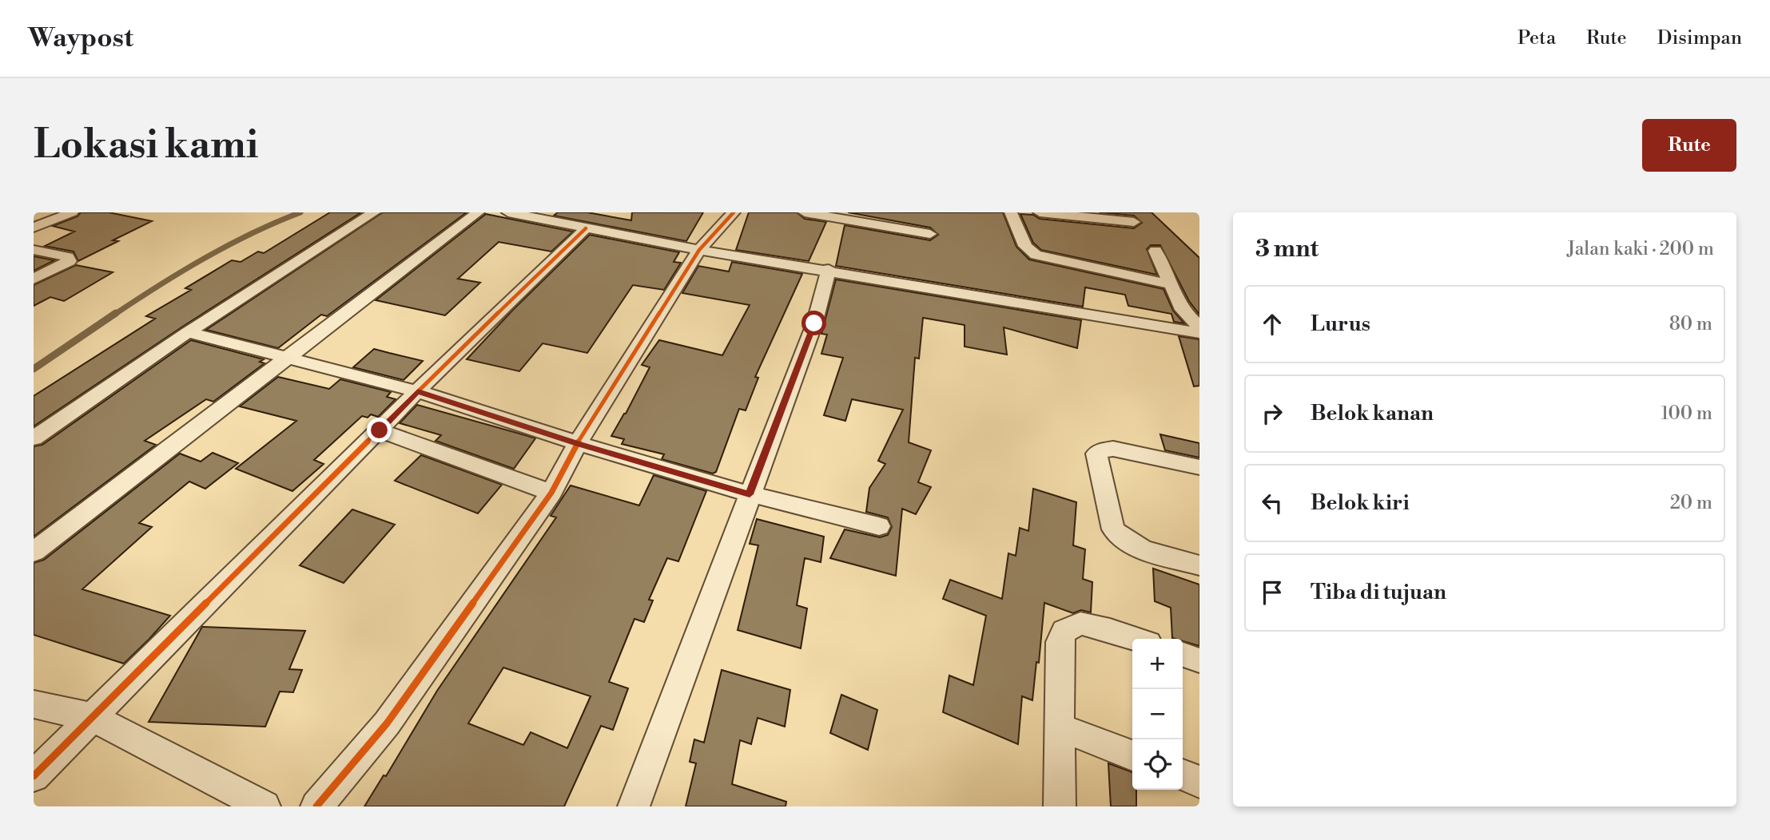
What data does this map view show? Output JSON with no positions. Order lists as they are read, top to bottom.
{
  "page": {
    "header": "Waypost",
    "nav": ["Peta", "Rute", "Disimpan"],
    "buttons": "Rute",
    "title": "Lokasi kami",
    "heading": ["3 mnt", "Jalan kaki · 200 m"],
    "list": [
      ["Lurus", "80 m"],
      ["Belok kanan", "100 m"],
      ["Belok kiri", "20 m"],
      "Tiba di tujuan"
    ],
    "map_buttons": ["+", "−"]
  }
}
